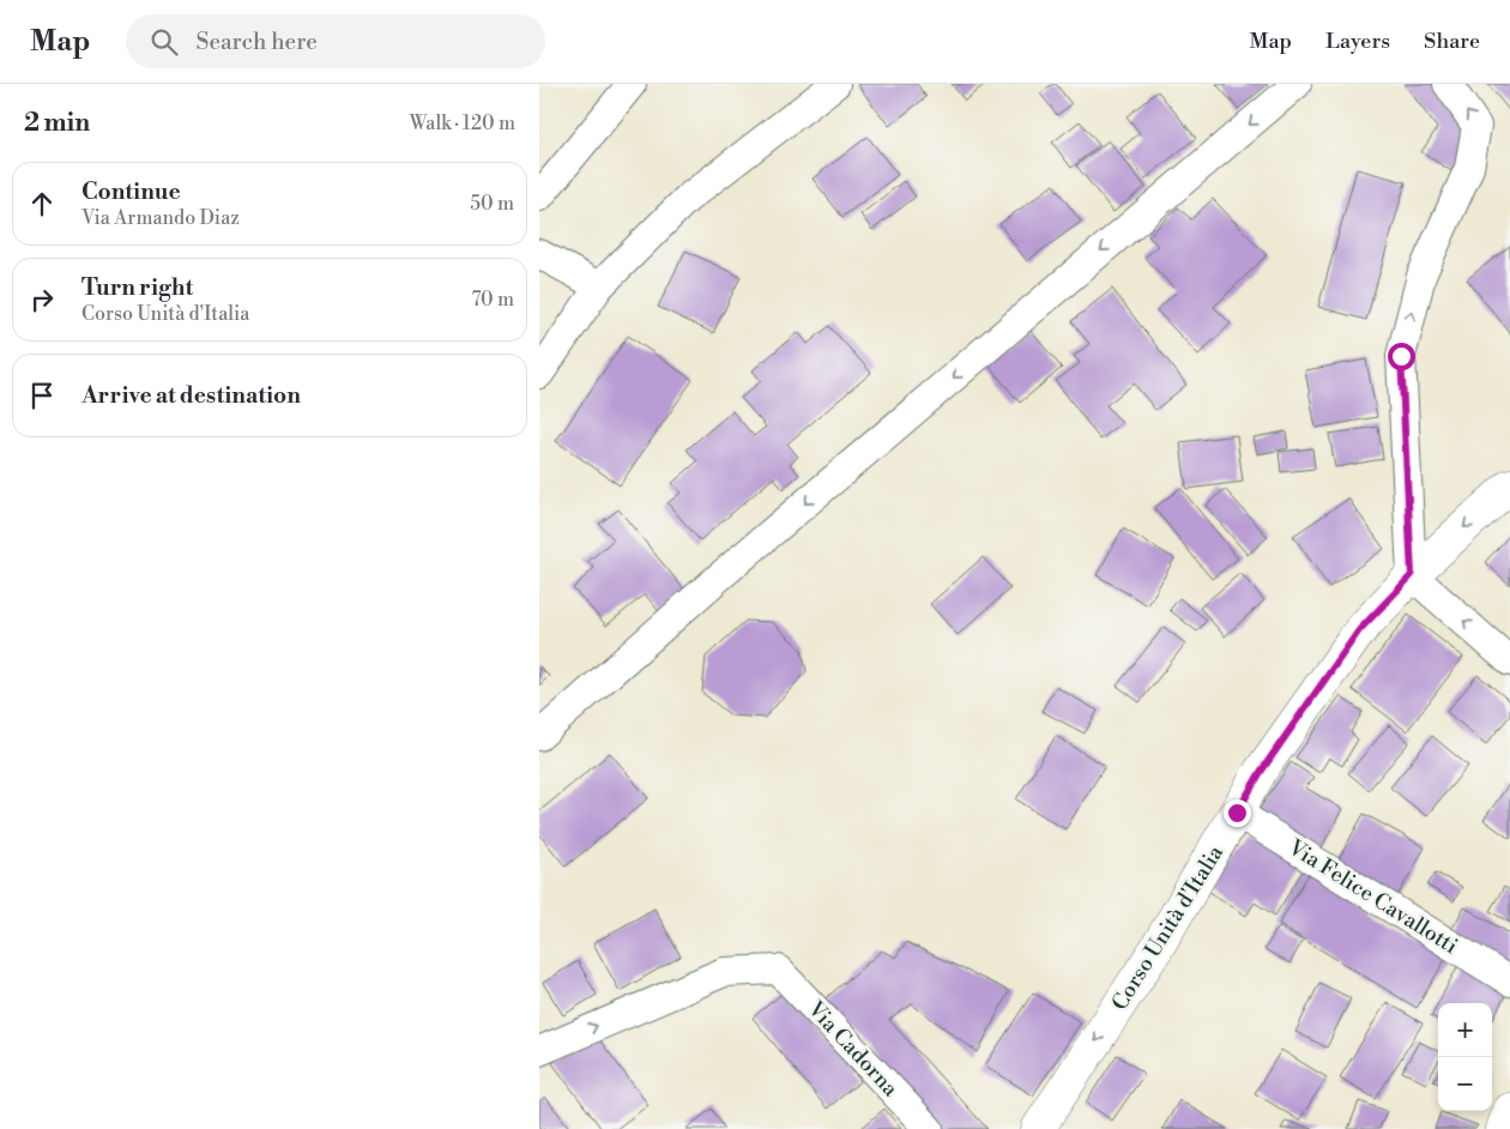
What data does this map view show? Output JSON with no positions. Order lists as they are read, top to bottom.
{
  "streets": {
    "main road": ["Corso Unità d'Italia"],
    "street": ["Via Felice Cavallotti", "Via Cadorna"]
  },
  "crossings": [
    ["Via Felice Cavallotti", "Corso Unità d'Italia"]
  ],
  "one_way": ["Corso Unità d'Italia", "Via Cadorna"],
  "page": {
    "header": "Map",
    "search": "Search here",
    "nav": ["Map", "Layers", "Share"],
    "heading": ["2 min", "Walk · 120 m"],
    "list": [
      ["Continue", "Via Armando Diaz", "50 m"],
      ["Turn right", "Corso Unità d'Italia", "70 m"],
      "Arrive at destination"
    ],
    "map_buttons": ["+", "−"]
  }
}
